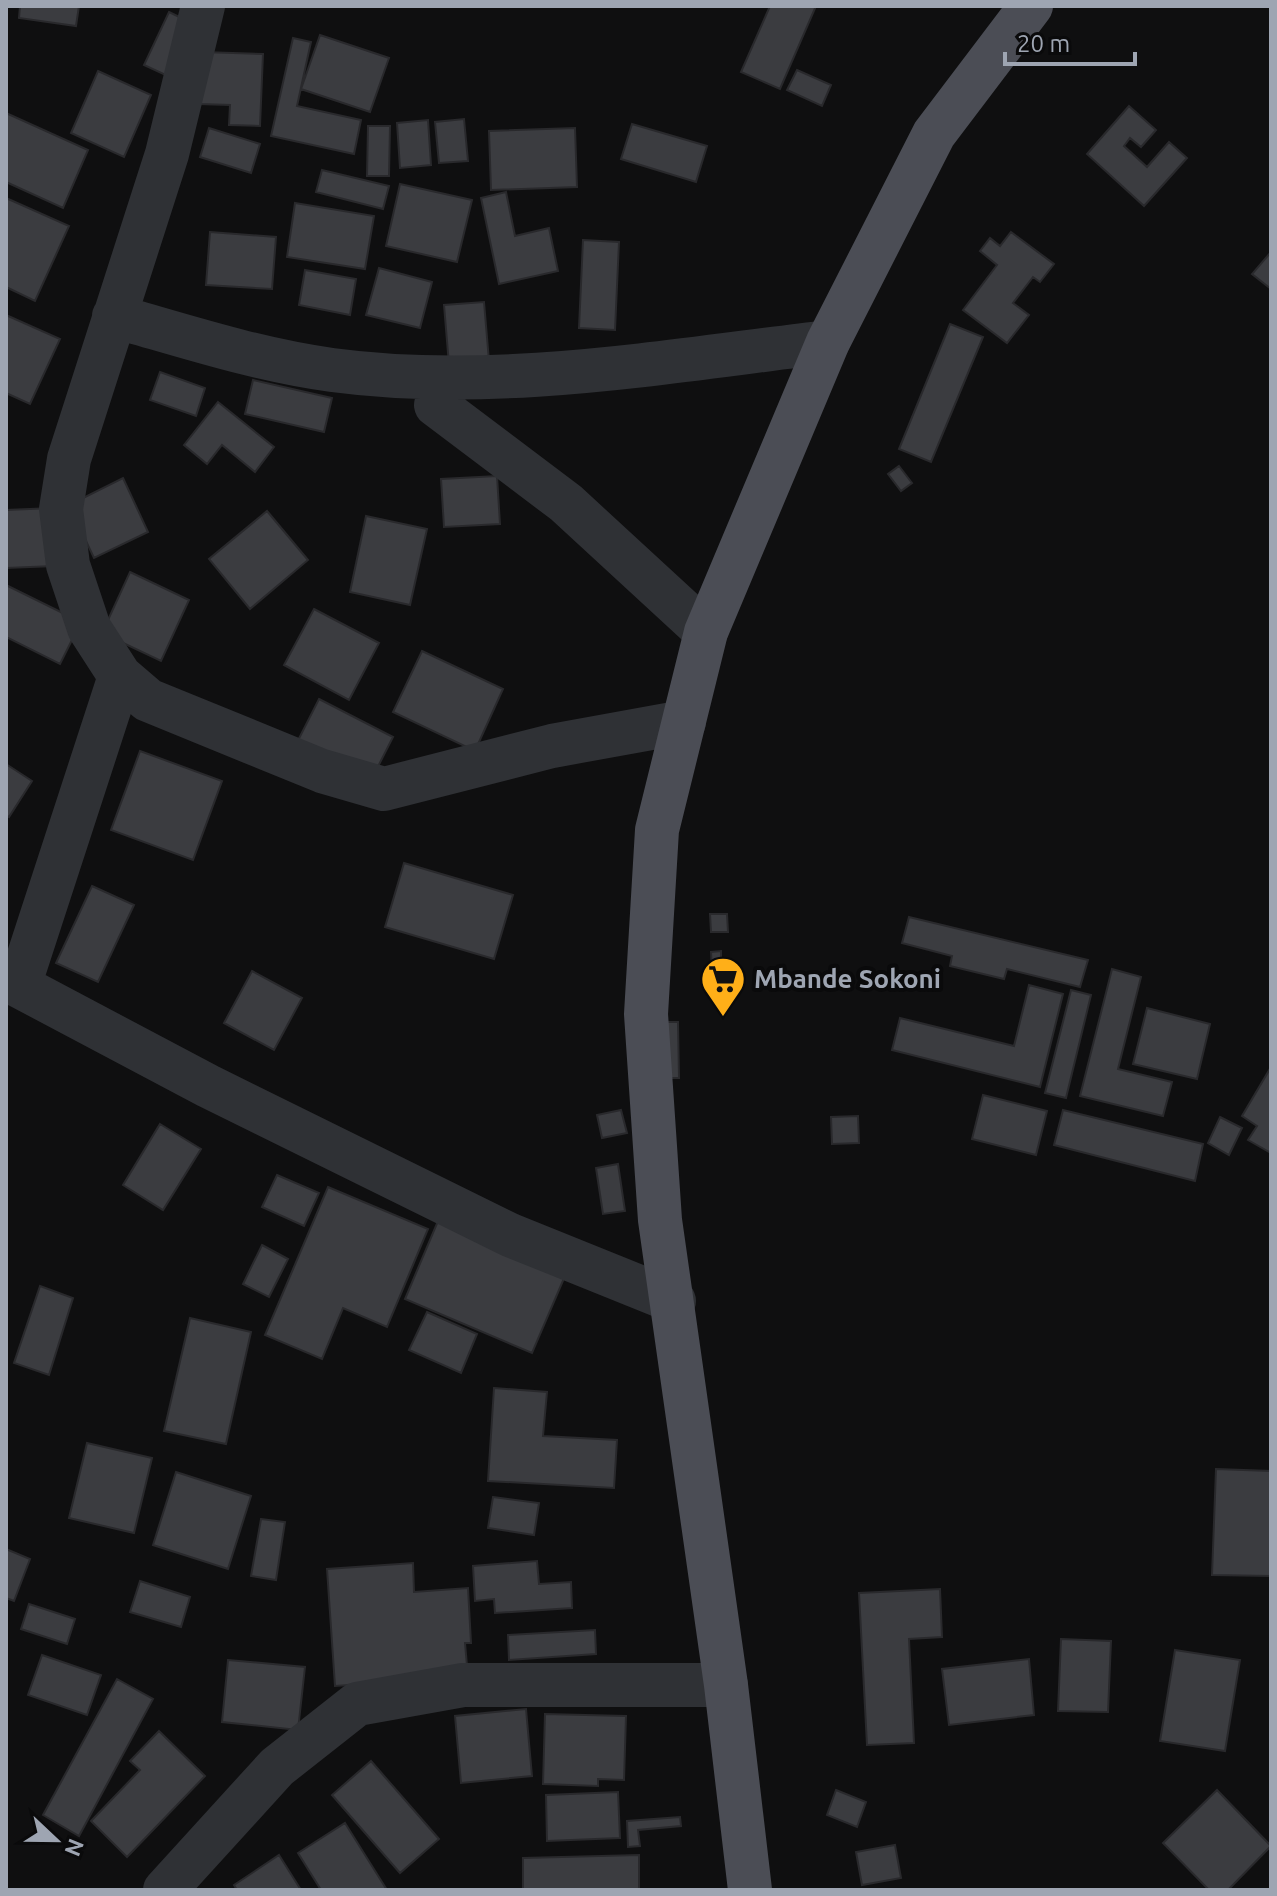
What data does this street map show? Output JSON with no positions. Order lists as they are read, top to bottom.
{
  "places": {
    "supermarket": ["Mbande Sokoni"]
  },
  "scale_bar": "20 m",
  "north": "right"
}
